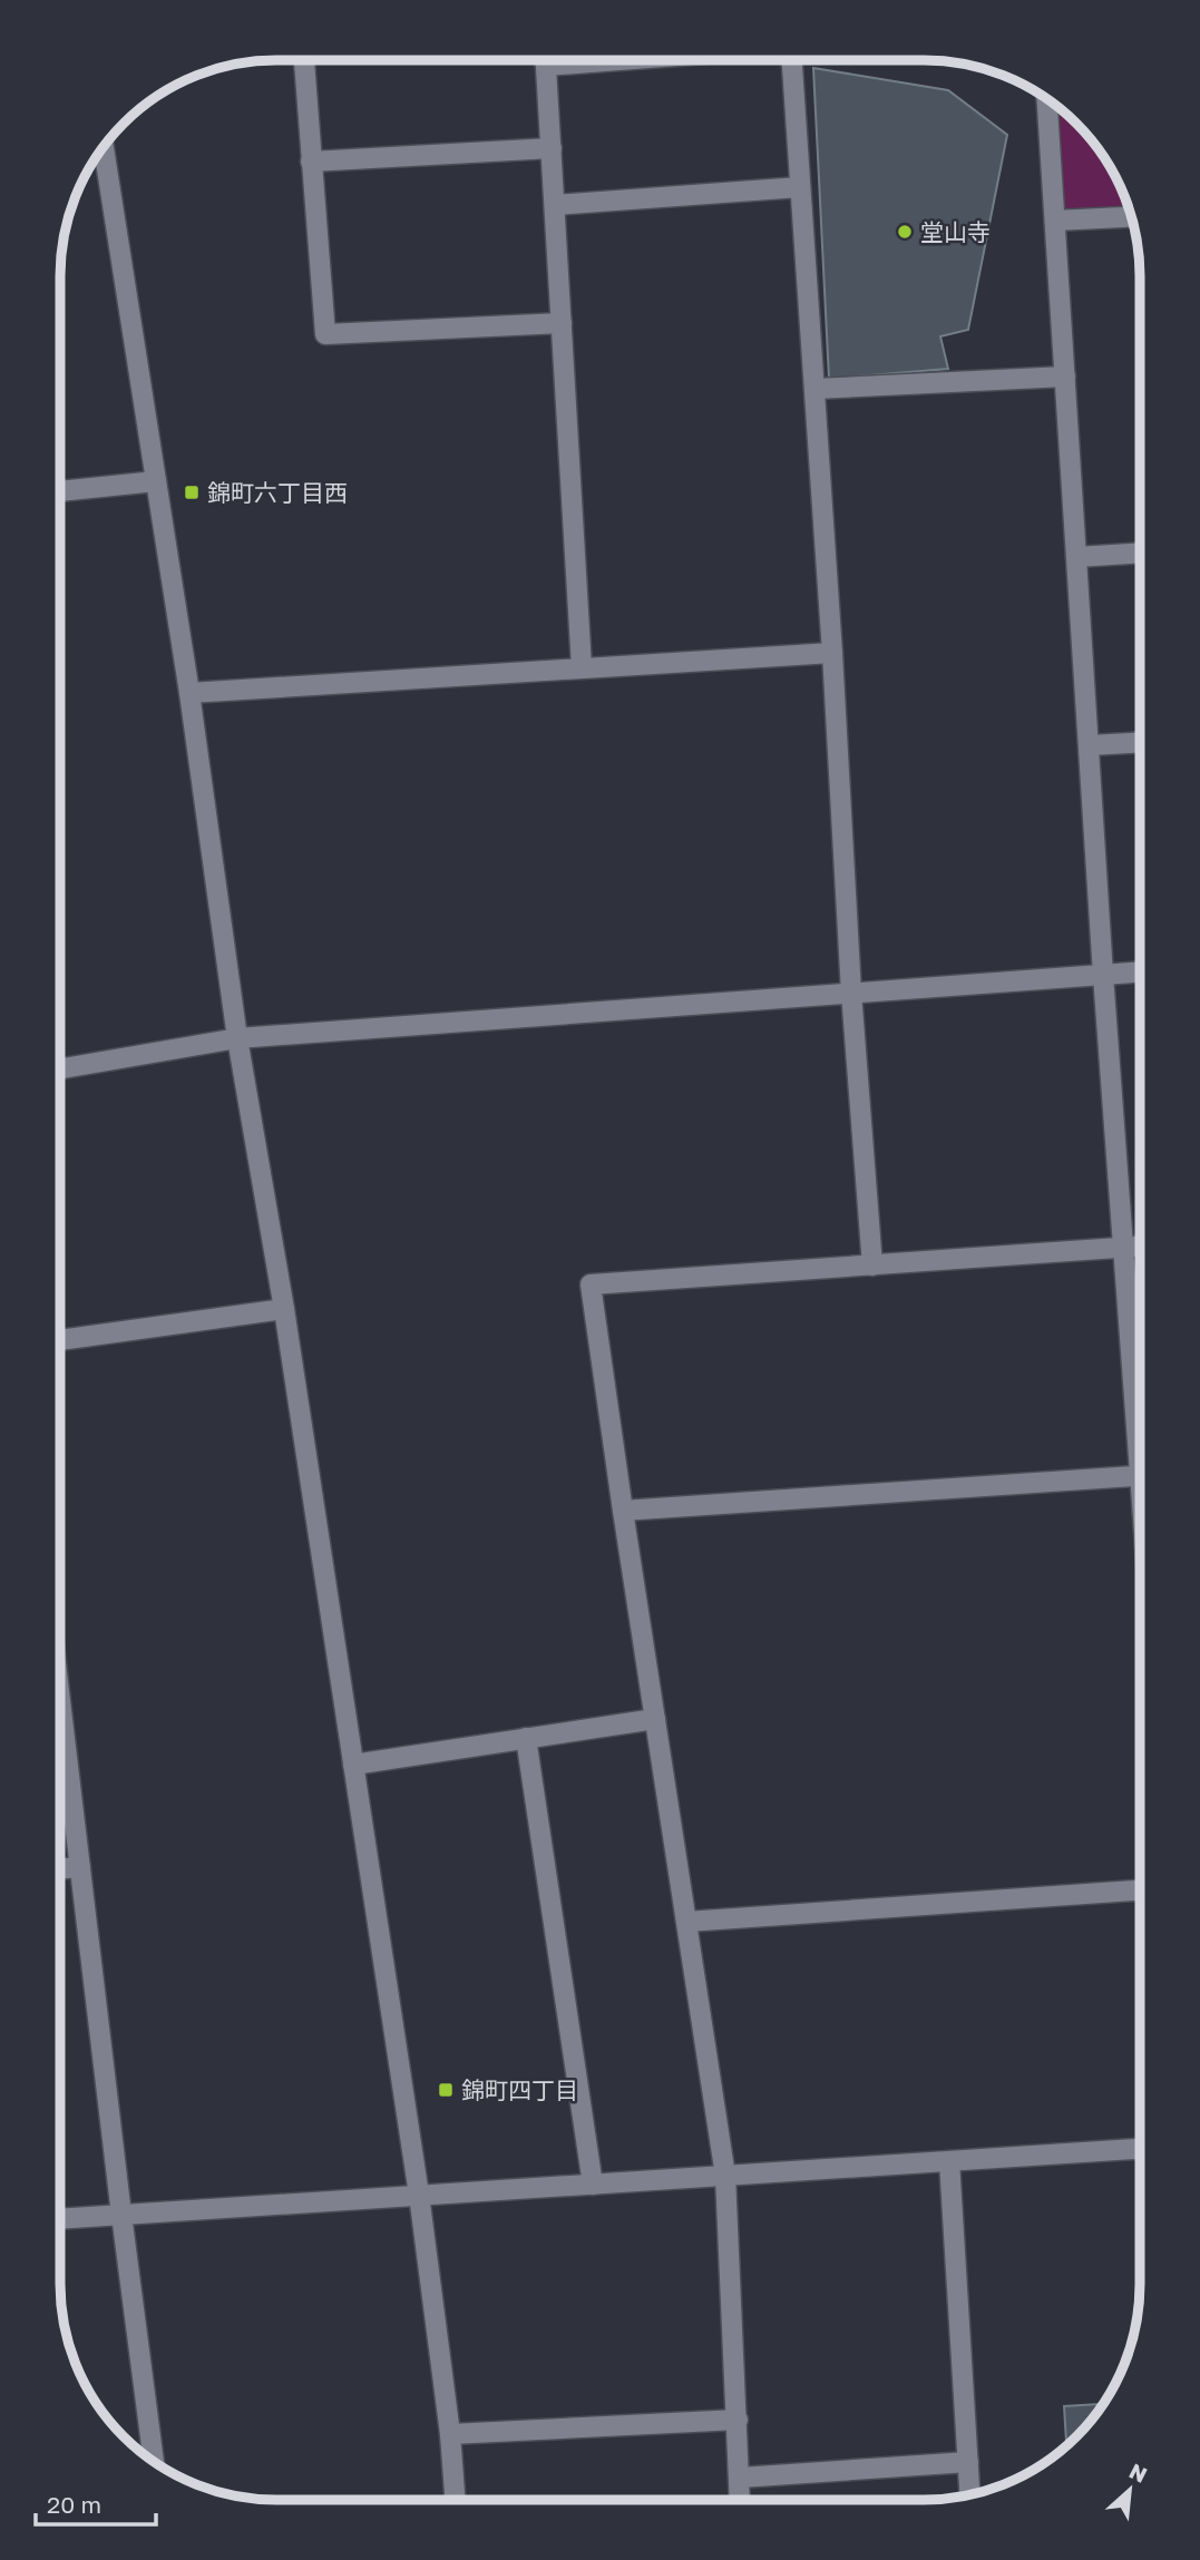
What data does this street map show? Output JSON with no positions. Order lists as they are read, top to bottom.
{
  "places": {
    "other": ["堂山寺"],
    "transit": ["錦町六丁目西", "錦町四丁目"]
  },
  "scale_bar": "20 m",
  "north": "top right"
}
